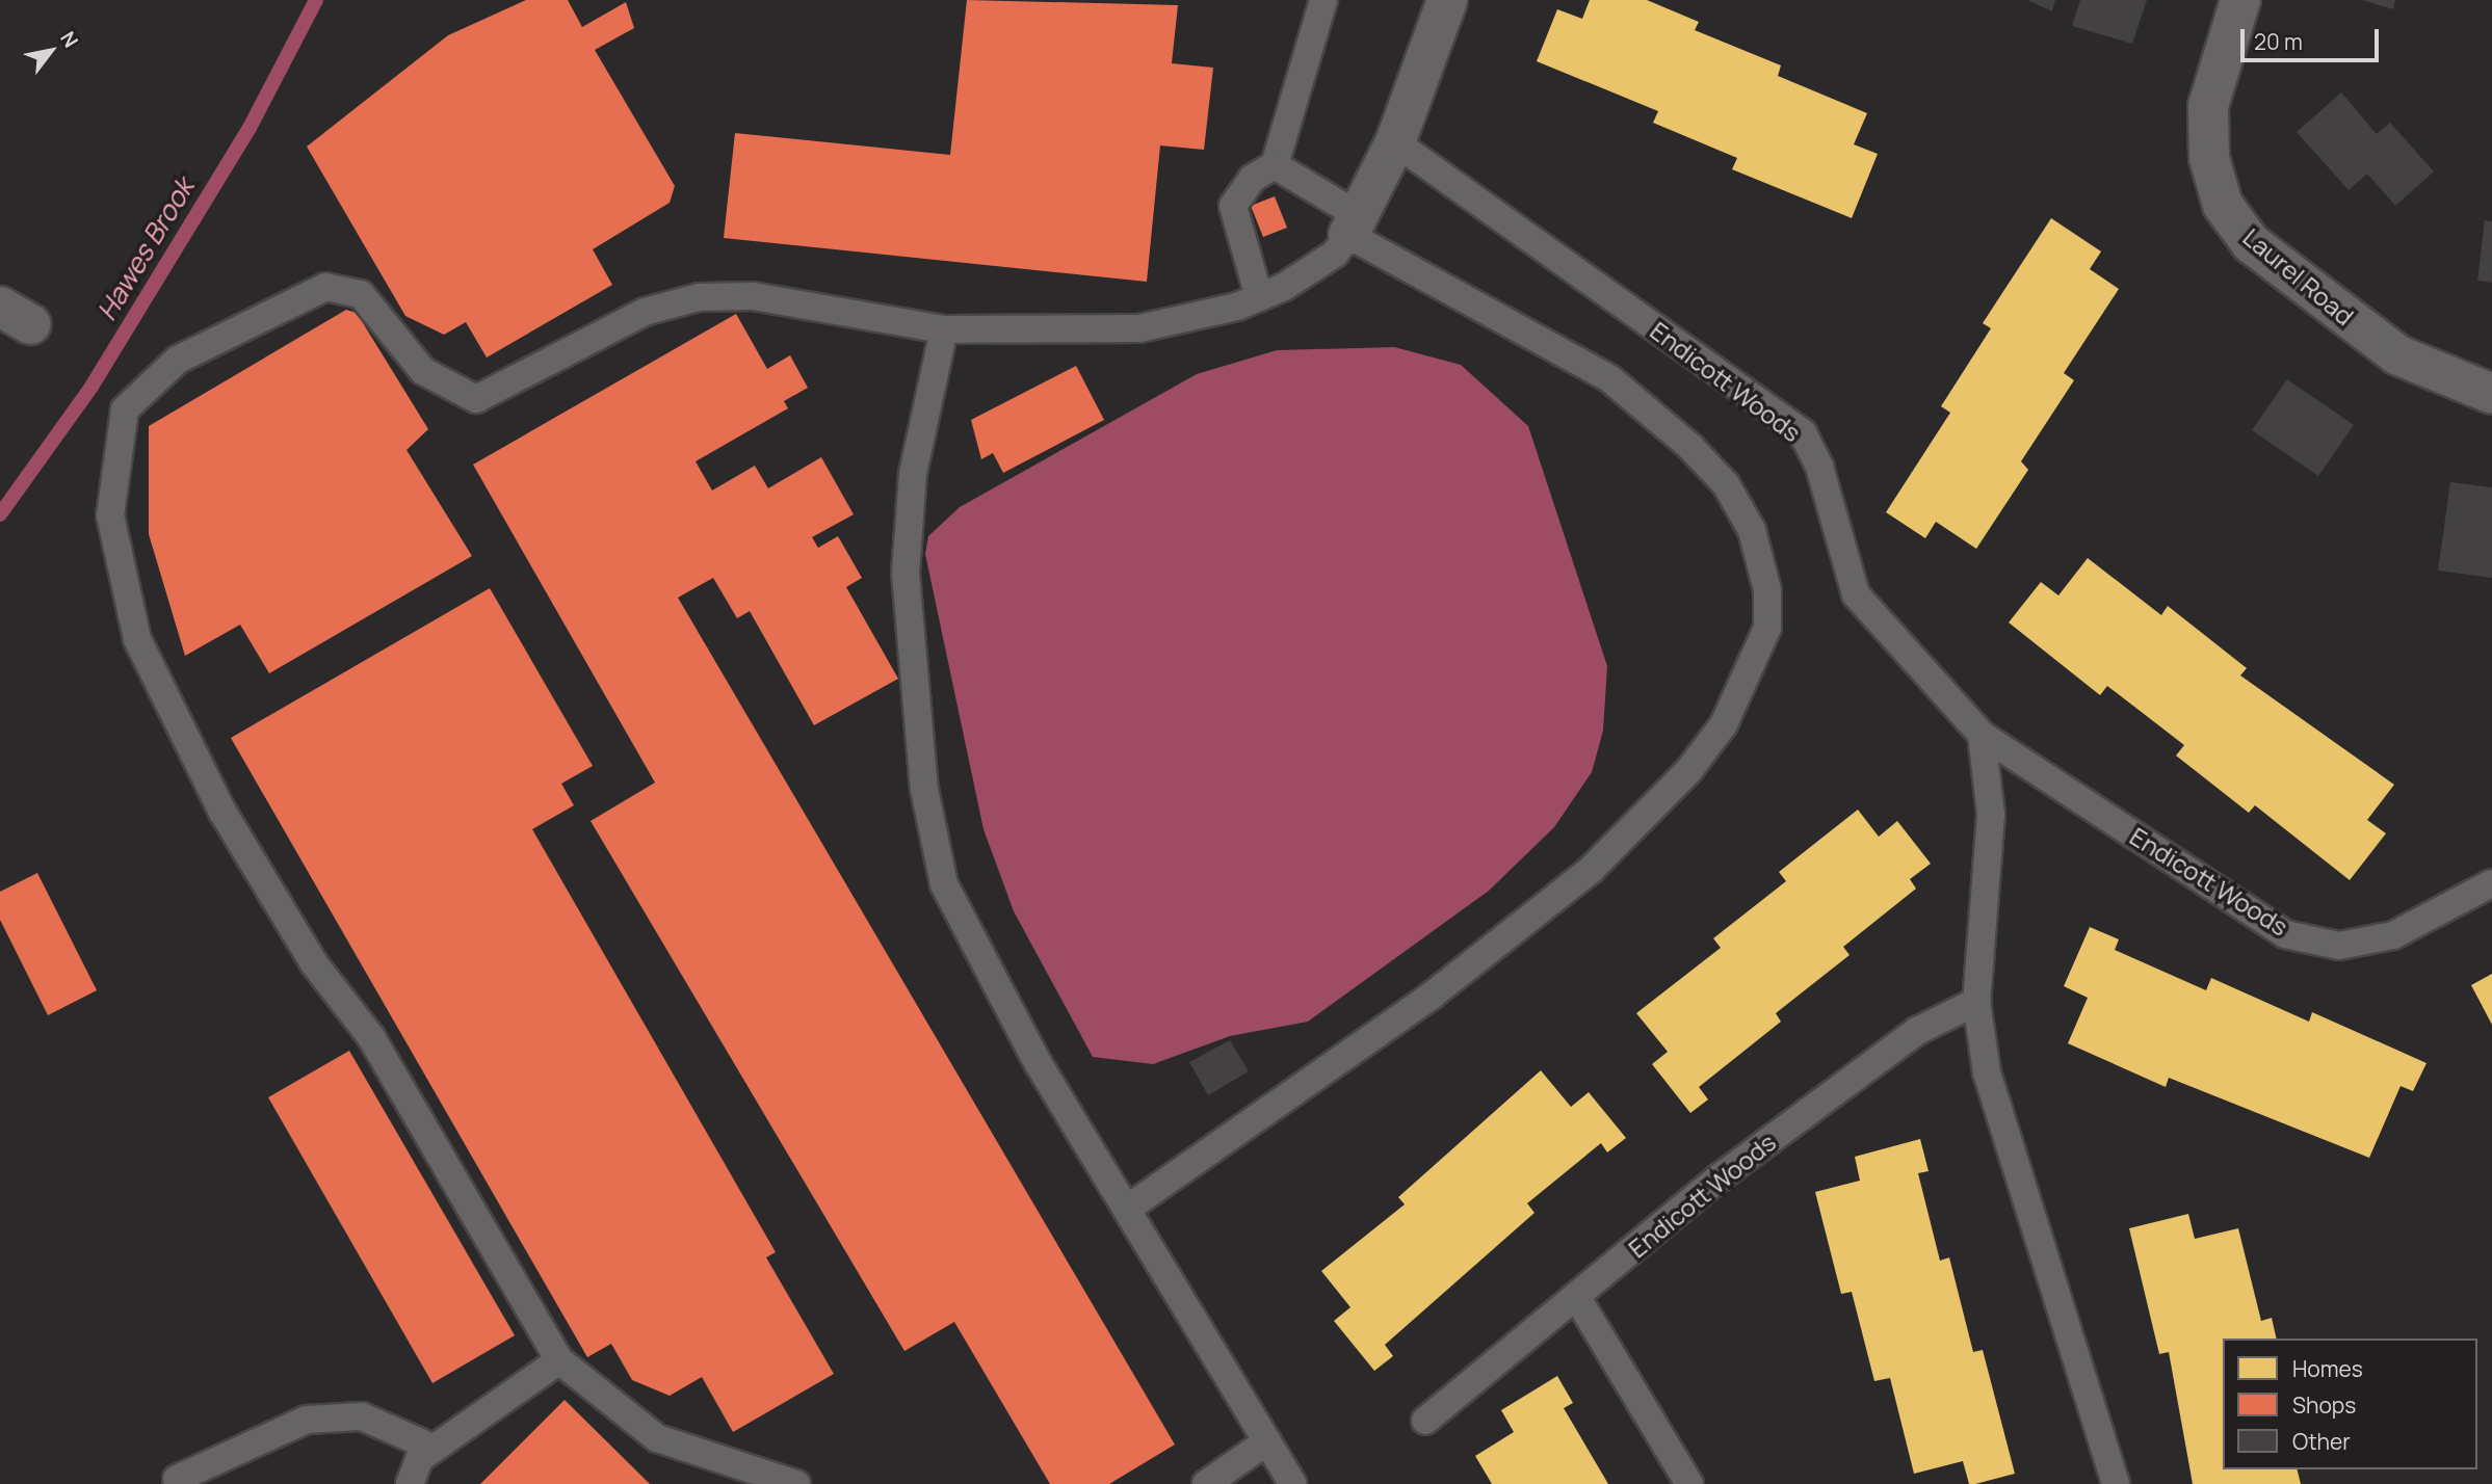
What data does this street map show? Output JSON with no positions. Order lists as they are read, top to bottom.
{
  "streets": {
    "street": ["Laurel Road"],
    "lane": ["Endicott Woods"]
  },
  "water": ["Hawes Brook"],
  "legend": ["Homes", "Shops", "Other"],
  "scale_bar": "20 m",
  "north": "top right"
}
